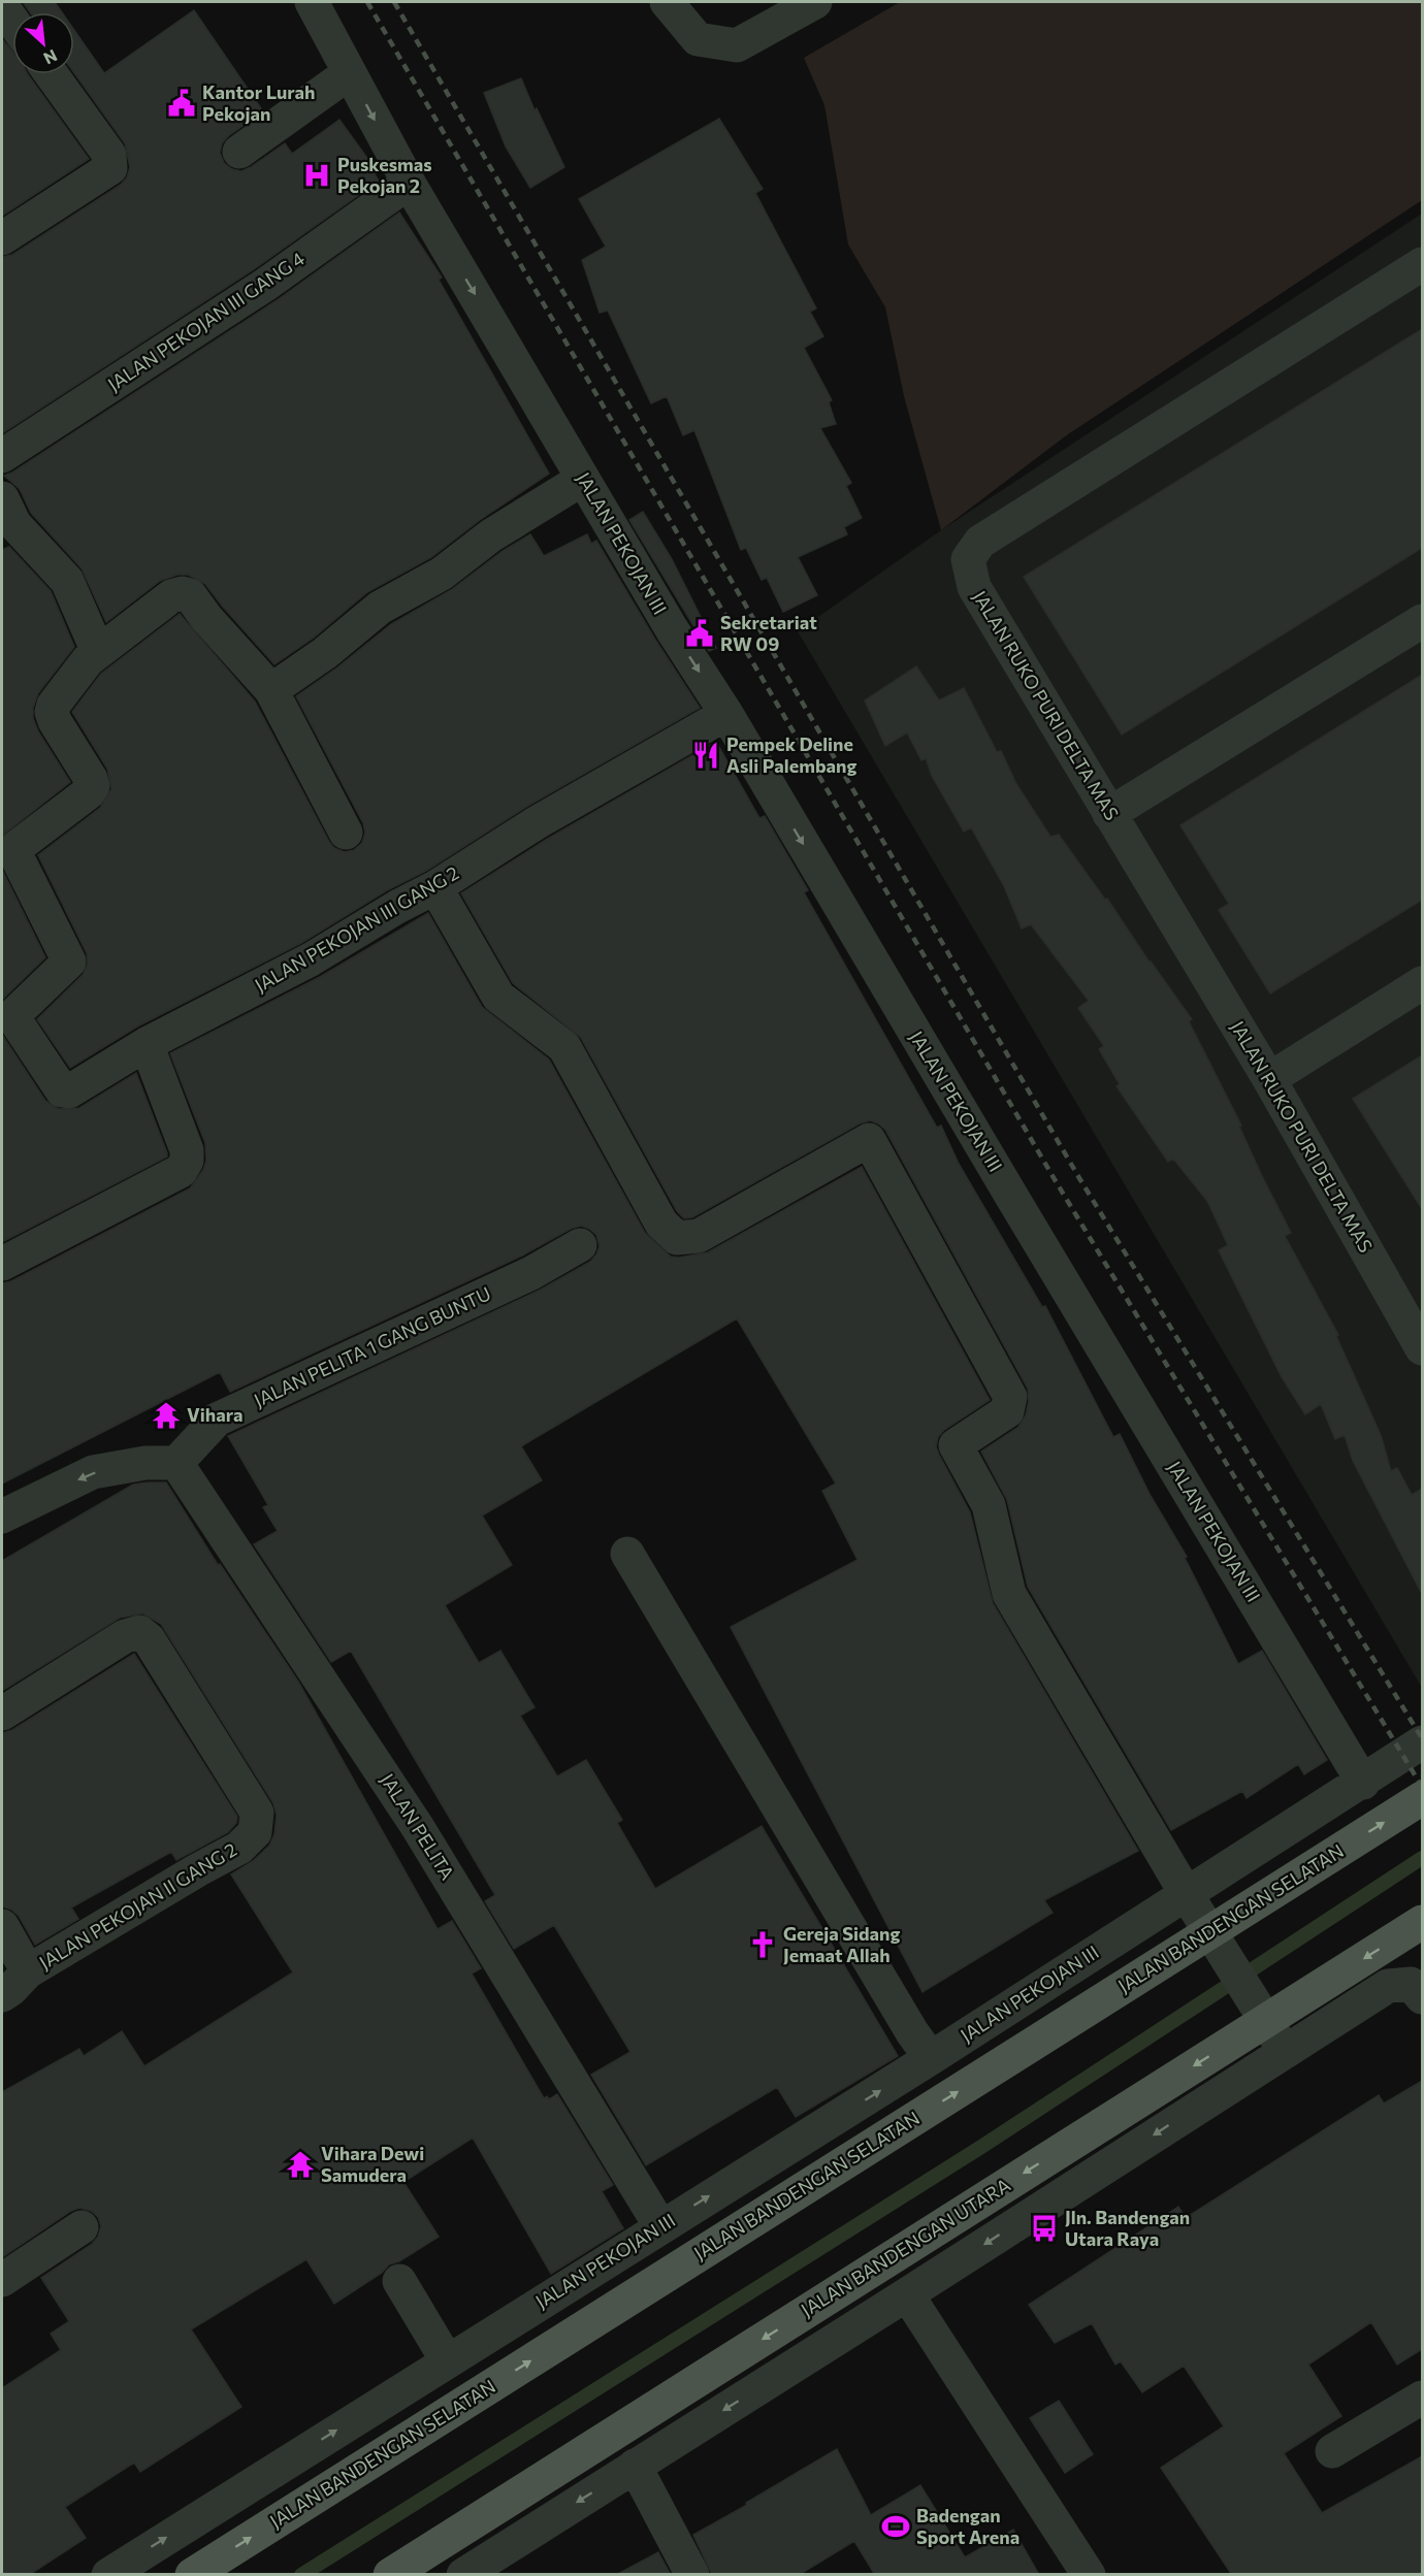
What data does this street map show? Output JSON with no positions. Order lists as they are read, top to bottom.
{
  "streets": {
    "main road": ["JALAN BANDENGAN SELATAN", "JALAN BANDENGAN UTARA"],
    "street": [
      "JALAN PEKOJAN III GANG 4",
      "JALAN PEKOJAN III",
      "JALAN RUKO PURI DELTA MAS",
      "JALAN PEKOJAN III GANG 2",
      "JALAN PELITA 1 GANG BUNTU",
      "JALAN PELITA",
      "JALAN PEKOJAN II GANG 2"
    ]
  },
  "crossings": [
    ["JALAN PEKOJAN III GANG 4", "JALAN PEKOJAN III"],
    ["JALAN PEKOJAN III", "JALAN PEKOJAN III GANG 2"],
    ["JALAN PEKOJAN III", "JALAN PELITA"],
    ["JALAN PELITA 1 GANG BUNTU", "JALAN PELITA"]
  ],
  "one_way": ["JALAN BANDENGAN SELATAN", "JALAN BANDENGAN UTARA"],
  "places": {
    "public building": ["Kantor Lurah Pekojan", "Sekretariat RW 09"],
    "hospital": ["Puskesmas Pekojan 2"],
    "restaurant": ["Pempek Deline Asli Palembang"],
    "temple": ["Vihara", "Vihara Dewi Samudera"],
    "church": ["Gereja Sidang Jemaat Allah"],
    "bus stop": ["Jln. Bandengan Utara Raya"],
    "sports": ["Badengan Sport Arena"]
  },
  "north": "bottom right"
}
